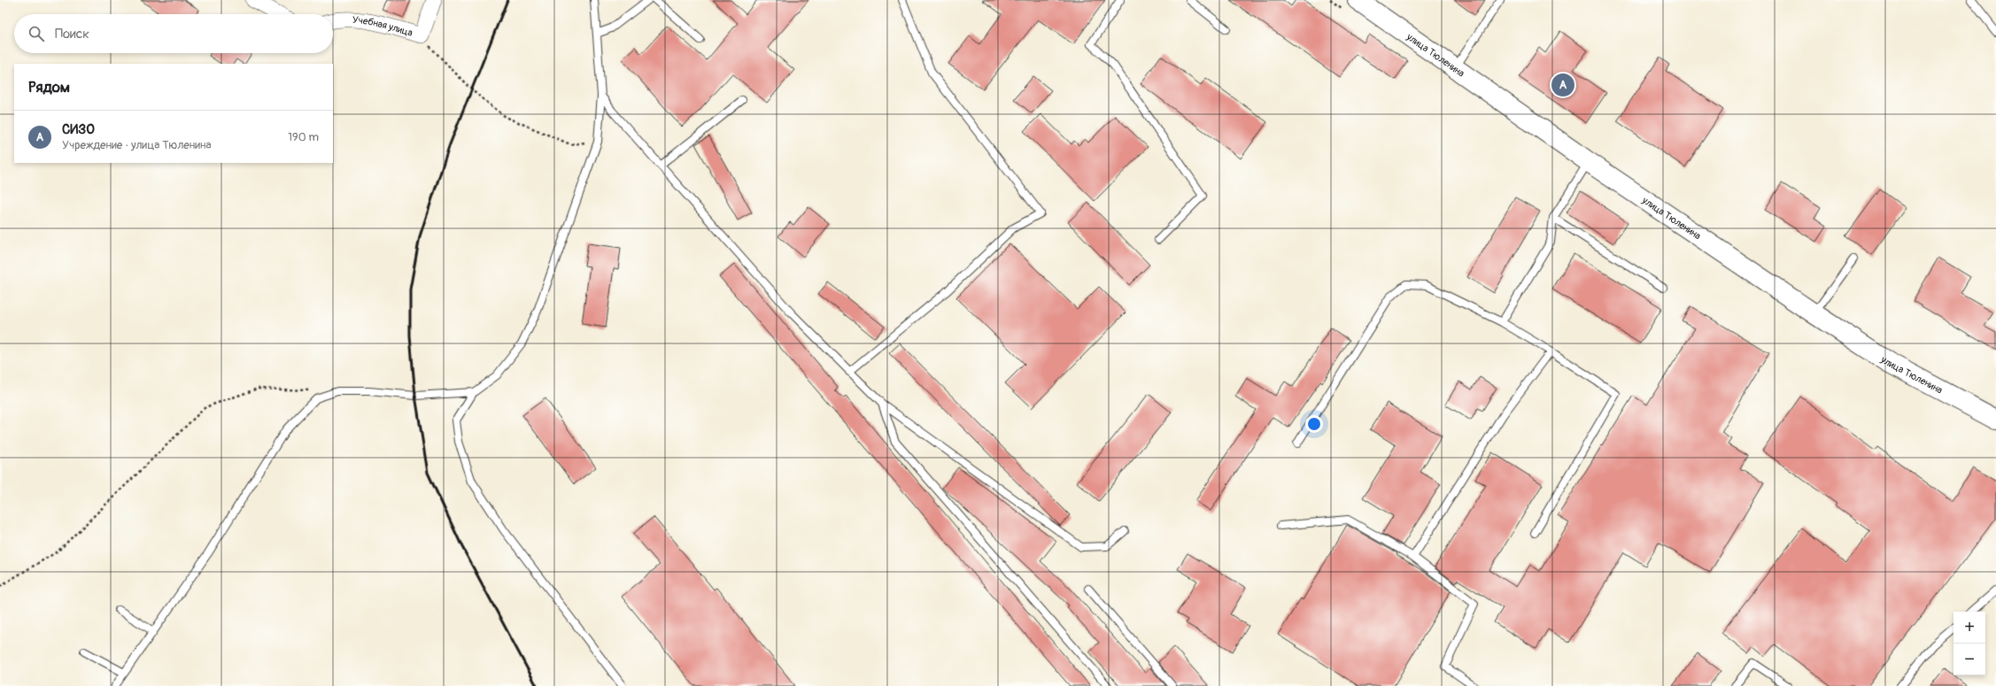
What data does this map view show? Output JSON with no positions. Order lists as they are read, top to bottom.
{
  "streets": {
    "main road": ["улица Тюленина"],
    "street": ["Учебная улица"]
  },
  "page": {
    "search": "Поиск",
    "heading": "Рядом",
    "pins": "A",
    "list": [
      {
        "mark": "A",
        "name": "СИЗО",
        "note": "Учреждение · улица Тюленина",
        "value": "190 m"
      }
    ],
    "map_buttons": ["+", "−"]
  }
}
